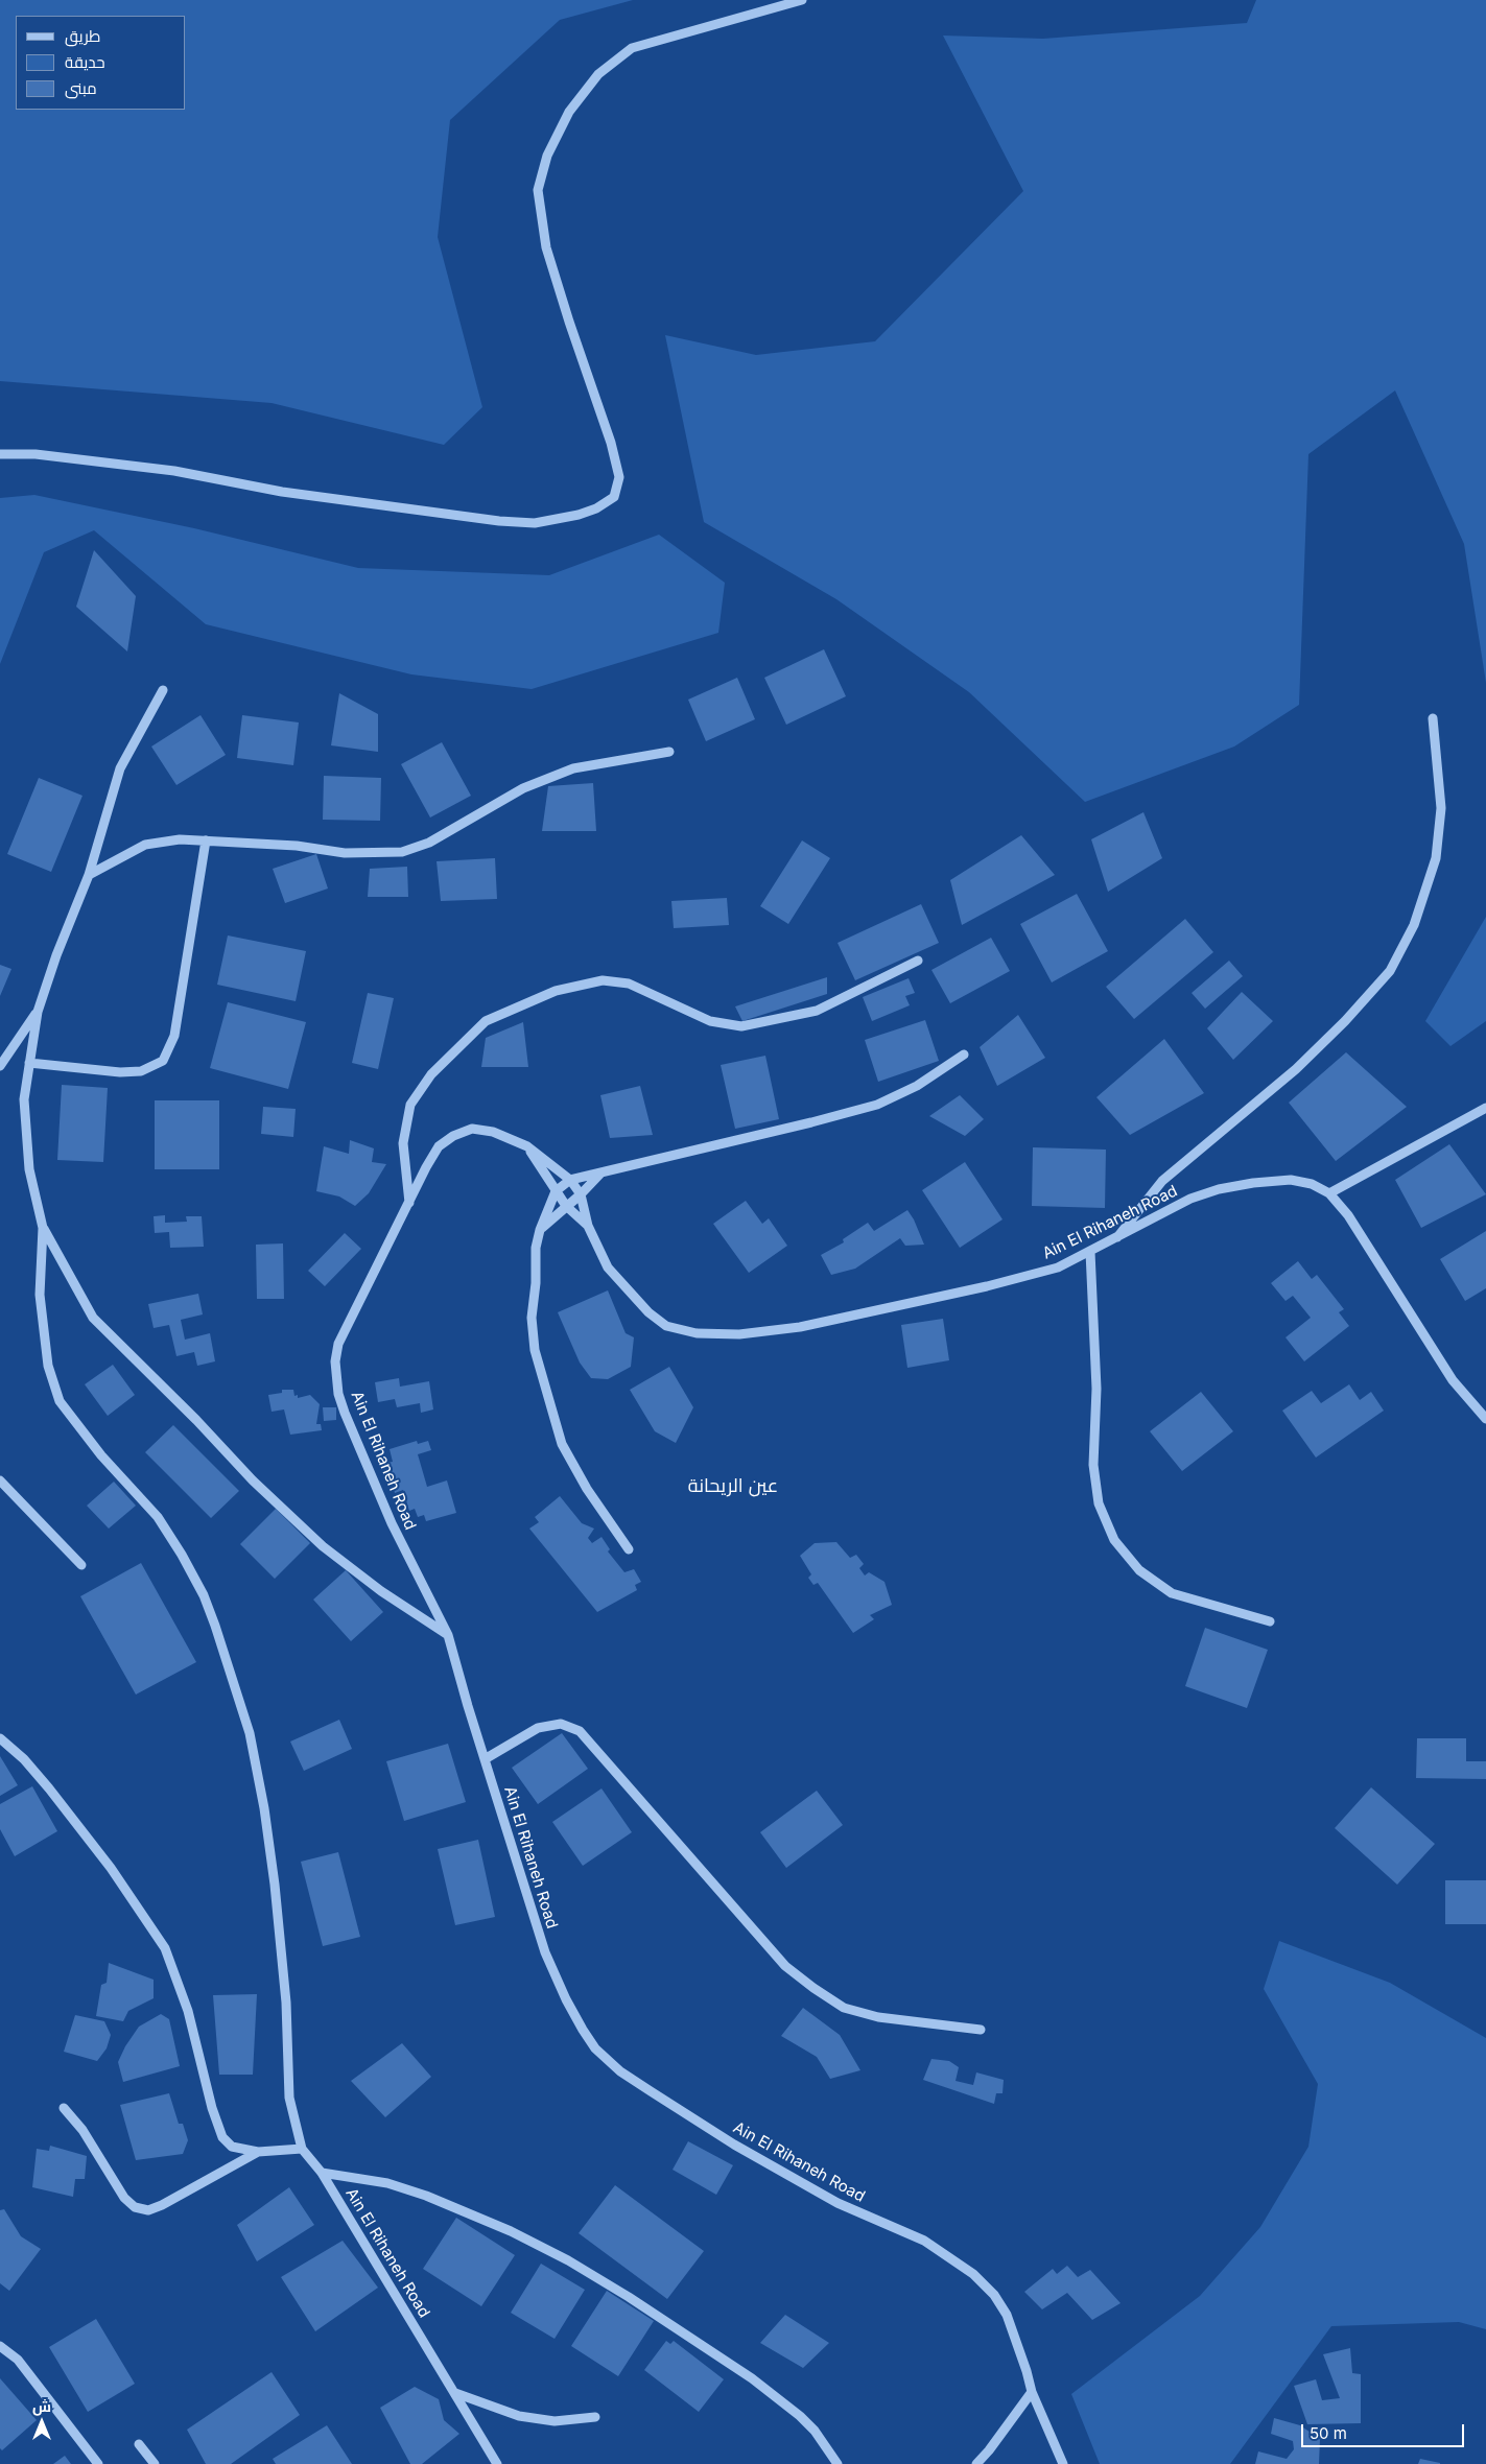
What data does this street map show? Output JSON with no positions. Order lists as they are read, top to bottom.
{
  "streets": {
    "street": ["Ain El Rihaneh Road"]
  },
  "districts": ["عين الريحانة"],
  "legend": ["طريق", "حديقة", "مبنى"],
  "scale_bar": "50 m",
  "north": "top"
}
